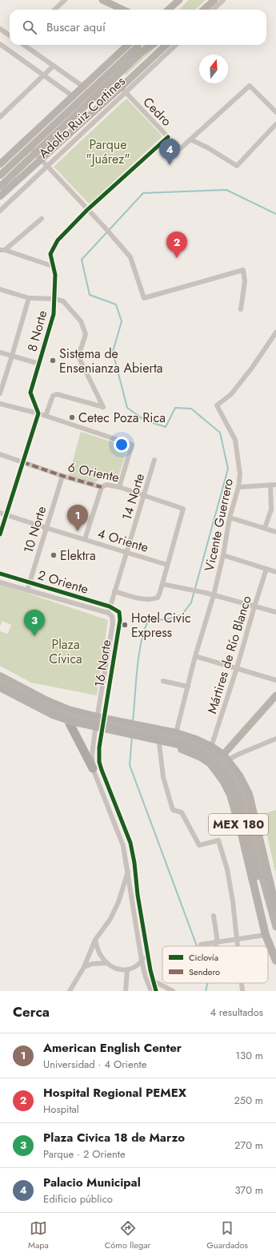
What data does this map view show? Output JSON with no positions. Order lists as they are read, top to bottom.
{
  "streets": {
    "main road": ["Adolfo Ruiz Cortines", "MEX 180"],
    "street": [
      "Cedro",
      "8 Norte",
      "6 Oriente",
      "14 Norte",
      "Vicente Guerrero",
      "10 Norte",
      "4 Oriente",
      "2 Oriente",
      "Mártires de Río Blanco",
      "16 Norte"
    ]
  },
  "crossings": [
    ["Cedro", "Adolfo Ruiz Cortines"],
    ["Cedro", "8 Norte"],
    ["6 Oriente", "14 Norte"],
    ["6 Oriente", "10 Norte"],
    ["6 Oriente", "4 Oriente"],
    ["14 Norte", "4 Oriente"],
    ["14 Norte", "2 Oriente"],
    ["14 Norte", "16 Norte"],
    ["Vicente Guerrero", "MEX 180"],
    ["10 Norte", "4 Oriente"],
    ["10 Norte", "2 Oriente"],
    ["2 Oriente", "16 Norte"],
    ["Mártires de Río Blanco", "MEX 180"],
    ["16 Norte", "MEX 180"]
  ],
  "parks": ["Parque \"Juárez\"", "Plaza Cívica"],
  "places": [
    "Sistema de Ensenianza Abierta",
    "Cetec Poza Rica",
    "Elektra",
    "Hotel Civic Express"
  ],
  "legend": ["Ciclovía", "Sendero"],
  "north": "top",
  "page": {
    "search": "Buscar aquí",
    "pins": [
      "4",
      "2",
      "1",
      "3"
    ],
    "heading": ["Cerca", "4 resultados"],
    "list": [
      {
        "mark": "1",
        "name": "American English Center",
        "note": "Universidad · 4 Oriente",
        "value": "130 m"
      },
      {
        "mark": "2",
        "name": "Hospital Regional PEMEX",
        "note": "Hospital",
        "value": "250 m"
      },
      {
        "mark": "3",
        "name": "Plaza Civica 18 de Marzo",
        "note": "Parque · 2 Oriente",
        "value": "270 m"
      },
      {
        "mark": "4",
        "name": "Palacio Municipal",
        "note": "Edificio público",
        "value": "370 m"
      }
    ],
    "nav": ["Mapa", "Cómo llegar", "Guardados"]
  }
}
